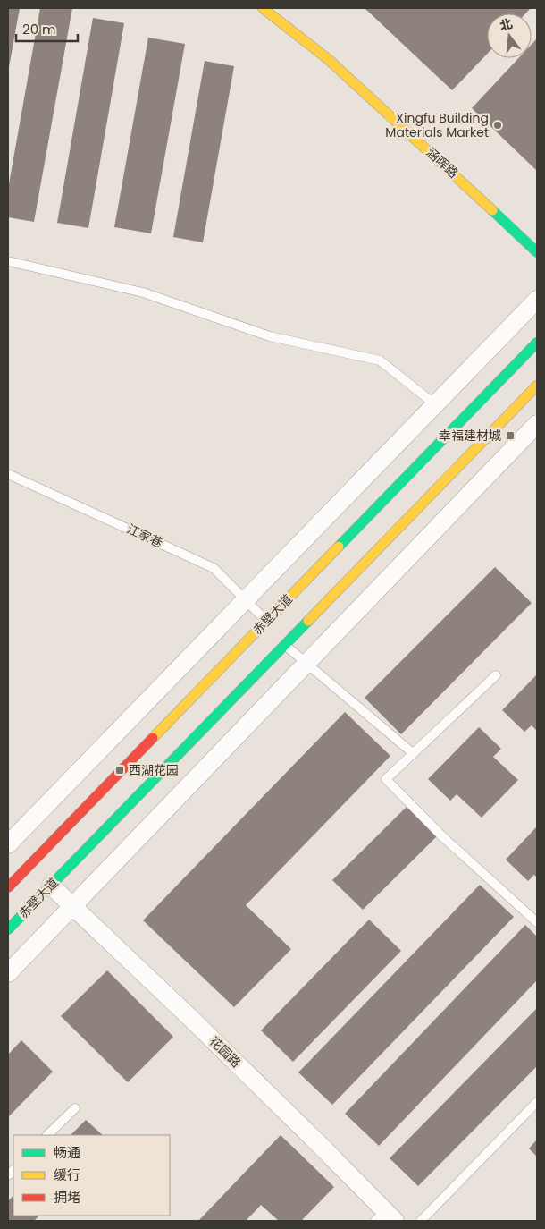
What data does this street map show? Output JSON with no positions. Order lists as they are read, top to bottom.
{
  "streets": {
    "main road": ["涵晖路", "赤壁大道"],
    "street": ["花园路"],
    "lane": ["江家巷"]
  },
  "crossings": [
    ["江家巷", "赤壁大道"],
    ["赤壁大道", "花园路"]
  ],
  "places": {
    "other": ["Xingfu Building Materials Market"],
    "transit": ["幸福建材城", "西湖花园"]
  },
  "legend": ["畅通", "缓行", "拥堵"],
  "scale_bar": "20 m",
  "north": "top"
}
